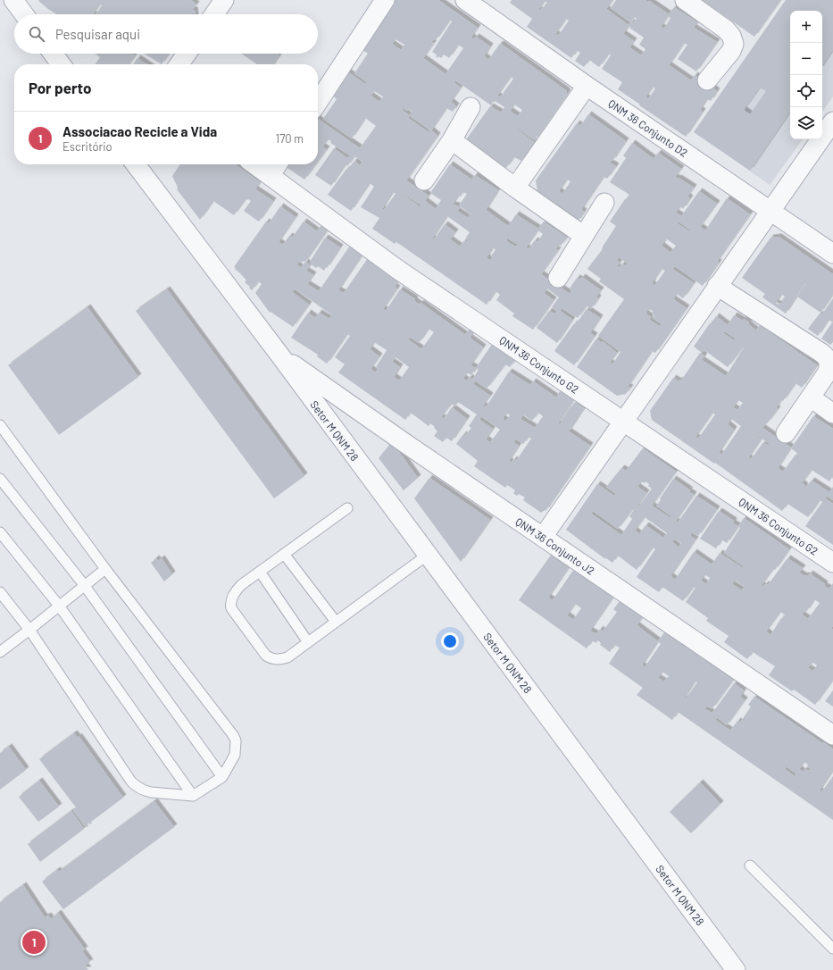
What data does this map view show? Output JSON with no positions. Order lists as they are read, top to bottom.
{
  "streets": {
    "street": [
      "QNM 36 Conjunto D2",
      "QNM 36 Conjunto G2",
      "Setor M QNM 28",
      "QNM 36 Conjunto J2"
    ]
  },
  "crossings": [
    ["Setor M QNM 28", "QNM 36 Conjunto J2"]
  ],
  "page": {
    "map_buttons": ["+", "−"],
    "search": "Pesquisar aqui",
    "heading": "Por perto",
    "list": [
      {
        "mark": "1",
        "name": "Associacao Recicle a Vida",
        "note": "Escritório",
        "value": "170 m"
      }
    ],
    "pins": "1"
  }
}
